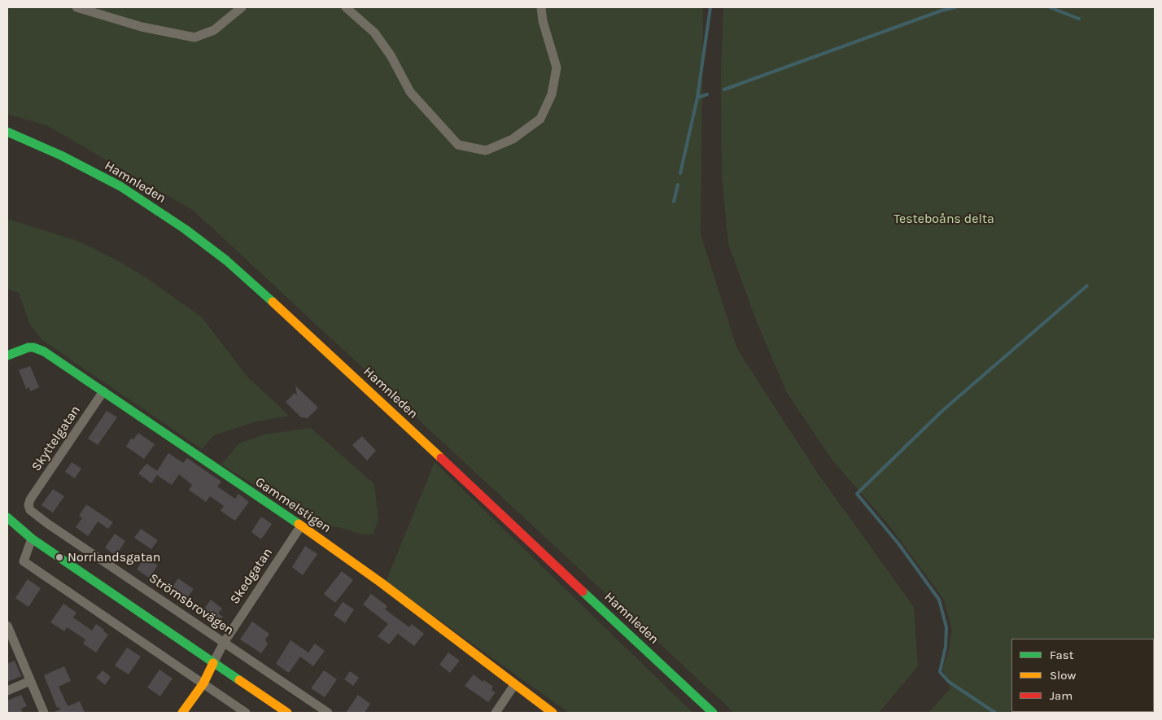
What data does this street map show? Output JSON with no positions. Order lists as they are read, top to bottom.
{
  "streets": {
    "street": [
      "Hamnleden",
      "Skyttelgatan",
      "Gammelstigen",
      "Skedgatan",
      "Strömsbrovägen"
    ]
  },
  "crossings": [
    ["Skyttelgatan", "Gammelstigen"],
    ["Skyttelgatan", "Strömsbrovägen"],
    ["Gammelstigen", "Skedgatan"],
    ["Skedgatan", "Strömsbrovägen"]
  ],
  "parks": ["Testeboåns delta"],
  "places": ["Norrlandsgatan"],
  "legend": ["Fast", "Slow", "Jam"]
}
